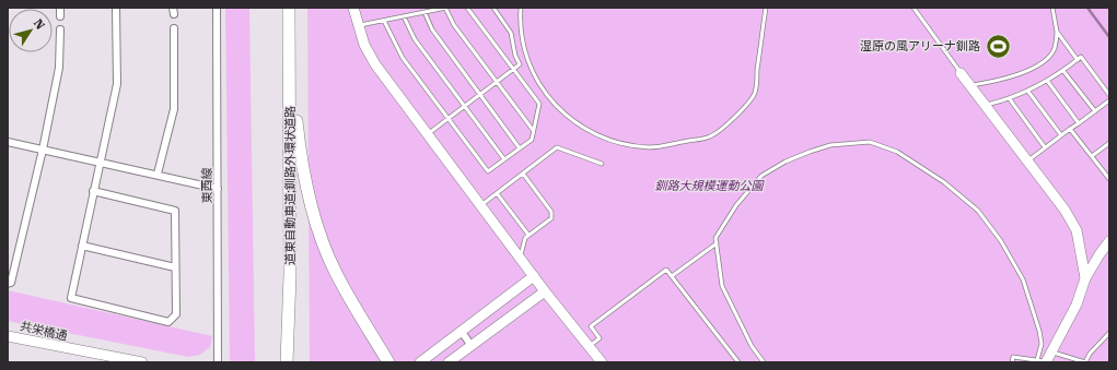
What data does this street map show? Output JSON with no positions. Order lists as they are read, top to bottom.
{
  "streets": {
    "highway": ["道東自動車道;釧路外環状道路"],
    "street": ["東西線", "共栄橋通"]
  },
  "parks": ["釧路大規模運動公園"],
  "places": {
    "sports": ["湿原の風アリーナ釧路"]
  },
  "north": "top right"
}
